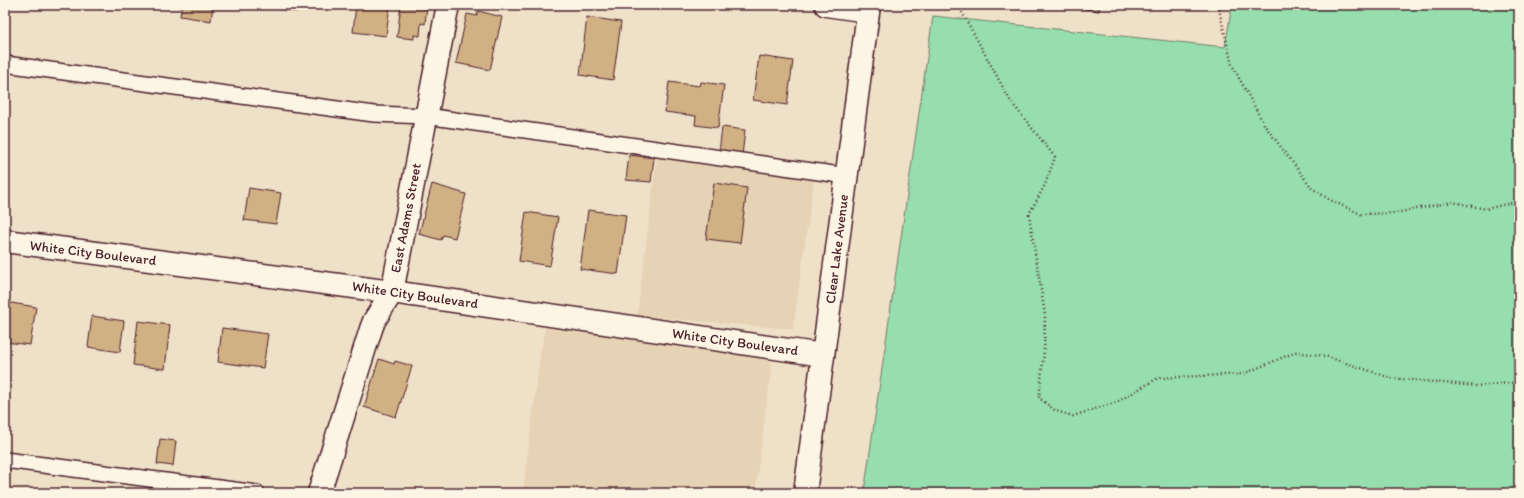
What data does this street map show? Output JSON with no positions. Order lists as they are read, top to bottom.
{
  "streets": {
    "street": ["East Adams Street", "Clear Lake Avenue", "White City Boulevard"]
  },
  "crossings": [
    ["East Adams Street", "White City Boulevard"],
    ["Clear Lake Avenue", "White City Boulevard"]
  ]
}
